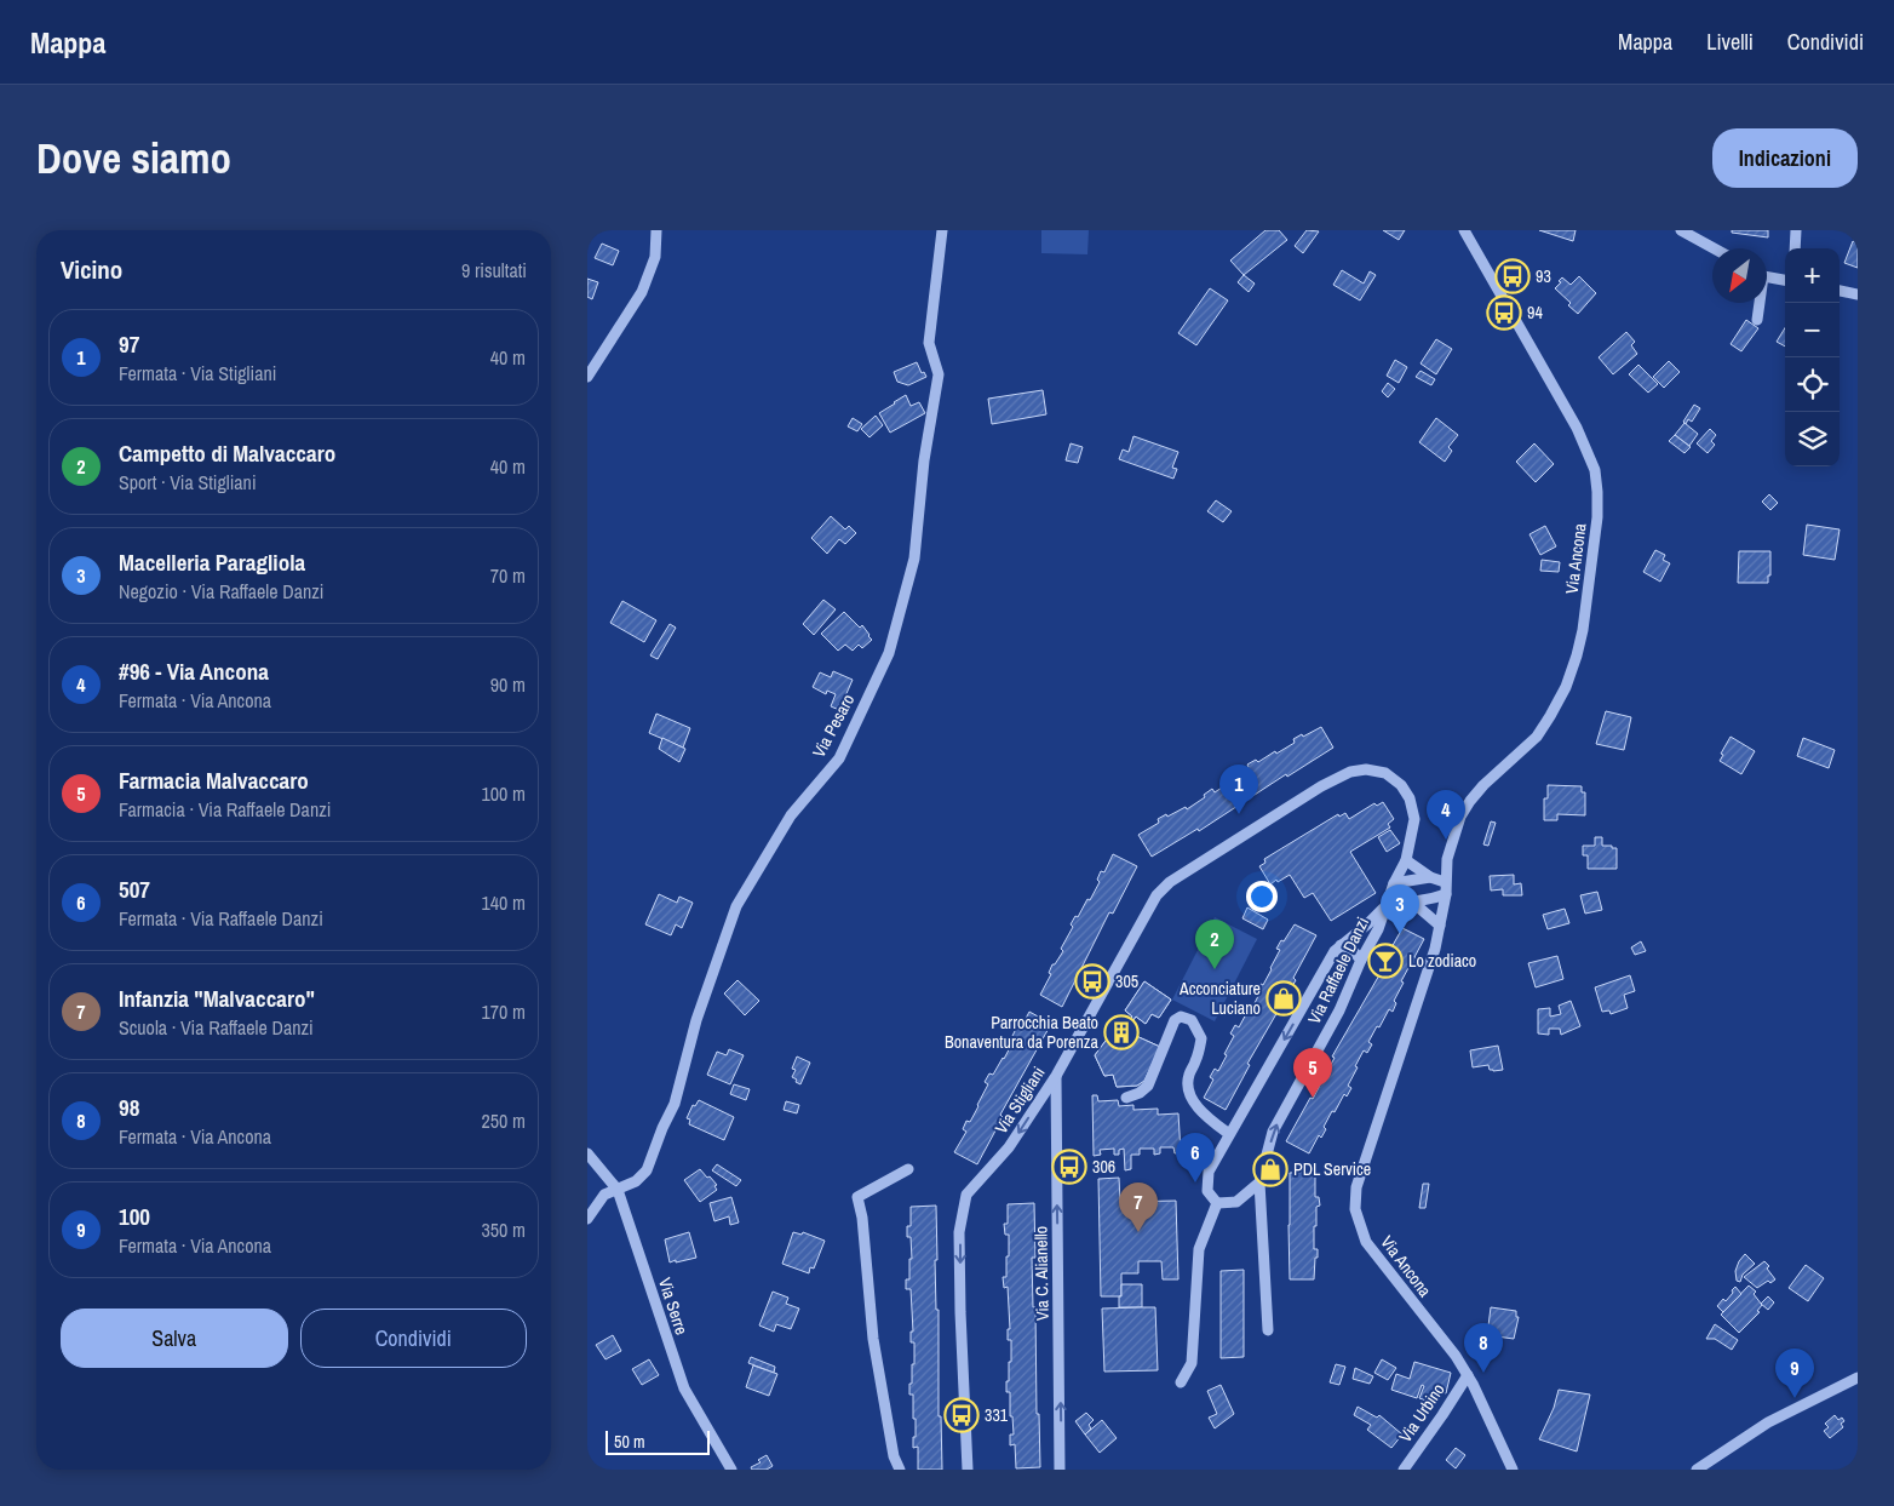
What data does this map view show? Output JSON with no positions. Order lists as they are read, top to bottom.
{
  "streets": {
    "street": [
      "Via Ancona",
      "Via Pesaro",
      "Via Raffaele Danzi",
      "Via Stigliani",
      "Via C. Alianello",
      "Via Serre",
      "Via Urbino"
    ]
  },
  "crossings": [
    ["Via Ancona", "Via Urbino"],
    ["Via Pesaro", "Via Serre"],
    ["Via Raffaele Danzi", "Via Stigliani"],
    ["Via Stigliani", "Via C. Alianello"]
  ],
  "one_way": ["Via Stigliani", "Via C. Alianello"],
  "places": {
    "bus stop": [
      "93",
      "94",
      "305",
      "306",
      "331"
    ],
    "bar": ["Lo zodiaco"],
    "shop": ["Acconciature Luciano", "PDL Service"],
    "building": ["Parrocchia Beato Bonaventura da Porenza"]
  },
  "scale_bar": "50 m",
  "north": "bottom left",
  "page": {
    "header": "Mappa",
    "nav": ["Mappa", "Livelli", "Condividi"],
    "buttons": [
      "Indicazioni",
      ["Salva", "Condividi"]
    ],
    "title": "Dove siamo",
    "heading": ["Vicino", "9 risultati"],
    "map_buttons": ["+", "−"],
    "list": [
      {
        "mark": "1",
        "name": "97",
        "note": "Fermata · Via Stigliani",
        "value": "40 m"
      },
      {
        "mark": "2",
        "name": "Campetto di Malvaccaro",
        "note": "Sport · Via Stigliani",
        "value": "40 m"
      },
      {
        "mark": "3",
        "name": "Macelleria Paragliola",
        "note": "Negozio · Via Raffaele Danzi",
        "value": "70 m"
      },
      {
        "mark": "4",
        "name": "#96 - Via Ancona",
        "note": "Fermata · Via Ancona",
        "value": "90 m"
      },
      {
        "mark": "5",
        "name": "Farmacia Malvaccaro",
        "note": "Farmacia · Via Raffaele Danzi",
        "value": "100 m"
      },
      {
        "mark": "6",
        "name": "507",
        "note": "Fermata · Via Raffaele Danzi",
        "value": "140 m"
      },
      {
        "mark": "7",
        "name": "Infanzia \"Malvaccaro\"",
        "note": "Scuola · Via Raffaele Danzi",
        "value": "170 m"
      },
      {
        "mark": "8",
        "name": "98",
        "note": "Fermata · Via Ancona",
        "value": "250 m"
      },
      {
        "mark": "9",
        "name": "100",
        "note": "Fermata · Via Ancona",
        "value": "350 m"
      }
    ],
    "pins": [
      "1",
      "4",
      "3",
      "2",
      "5",
      "6",
      "7",
      "8",
      "9"
    ],
    "scale": "50 m"
  }
}
